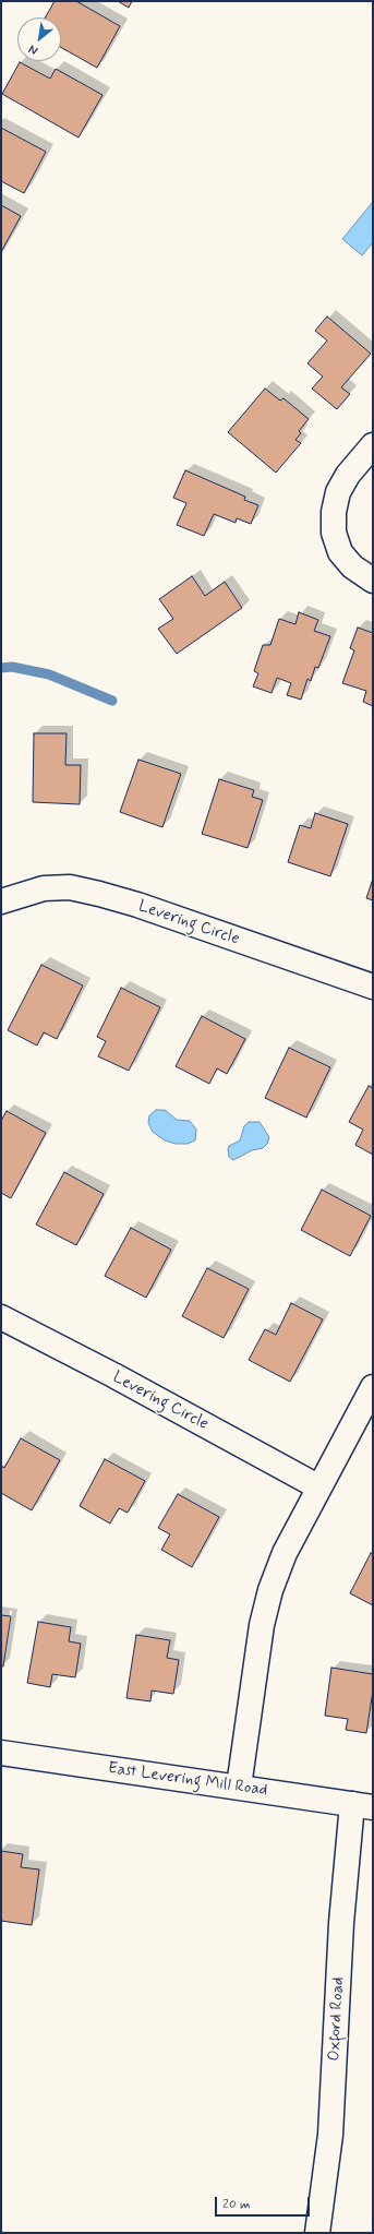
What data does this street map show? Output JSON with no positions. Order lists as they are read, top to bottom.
{
  "streets": {
    "street": ["Levering Circle", "East Levering Mill Road", "Oxford Road"]
  },
  "crossings": [
    ["East Levering Mill Road", "Oxford Road"]
  ],
  "scale_bar": "20 m",
  "north": "bottom left"
}
